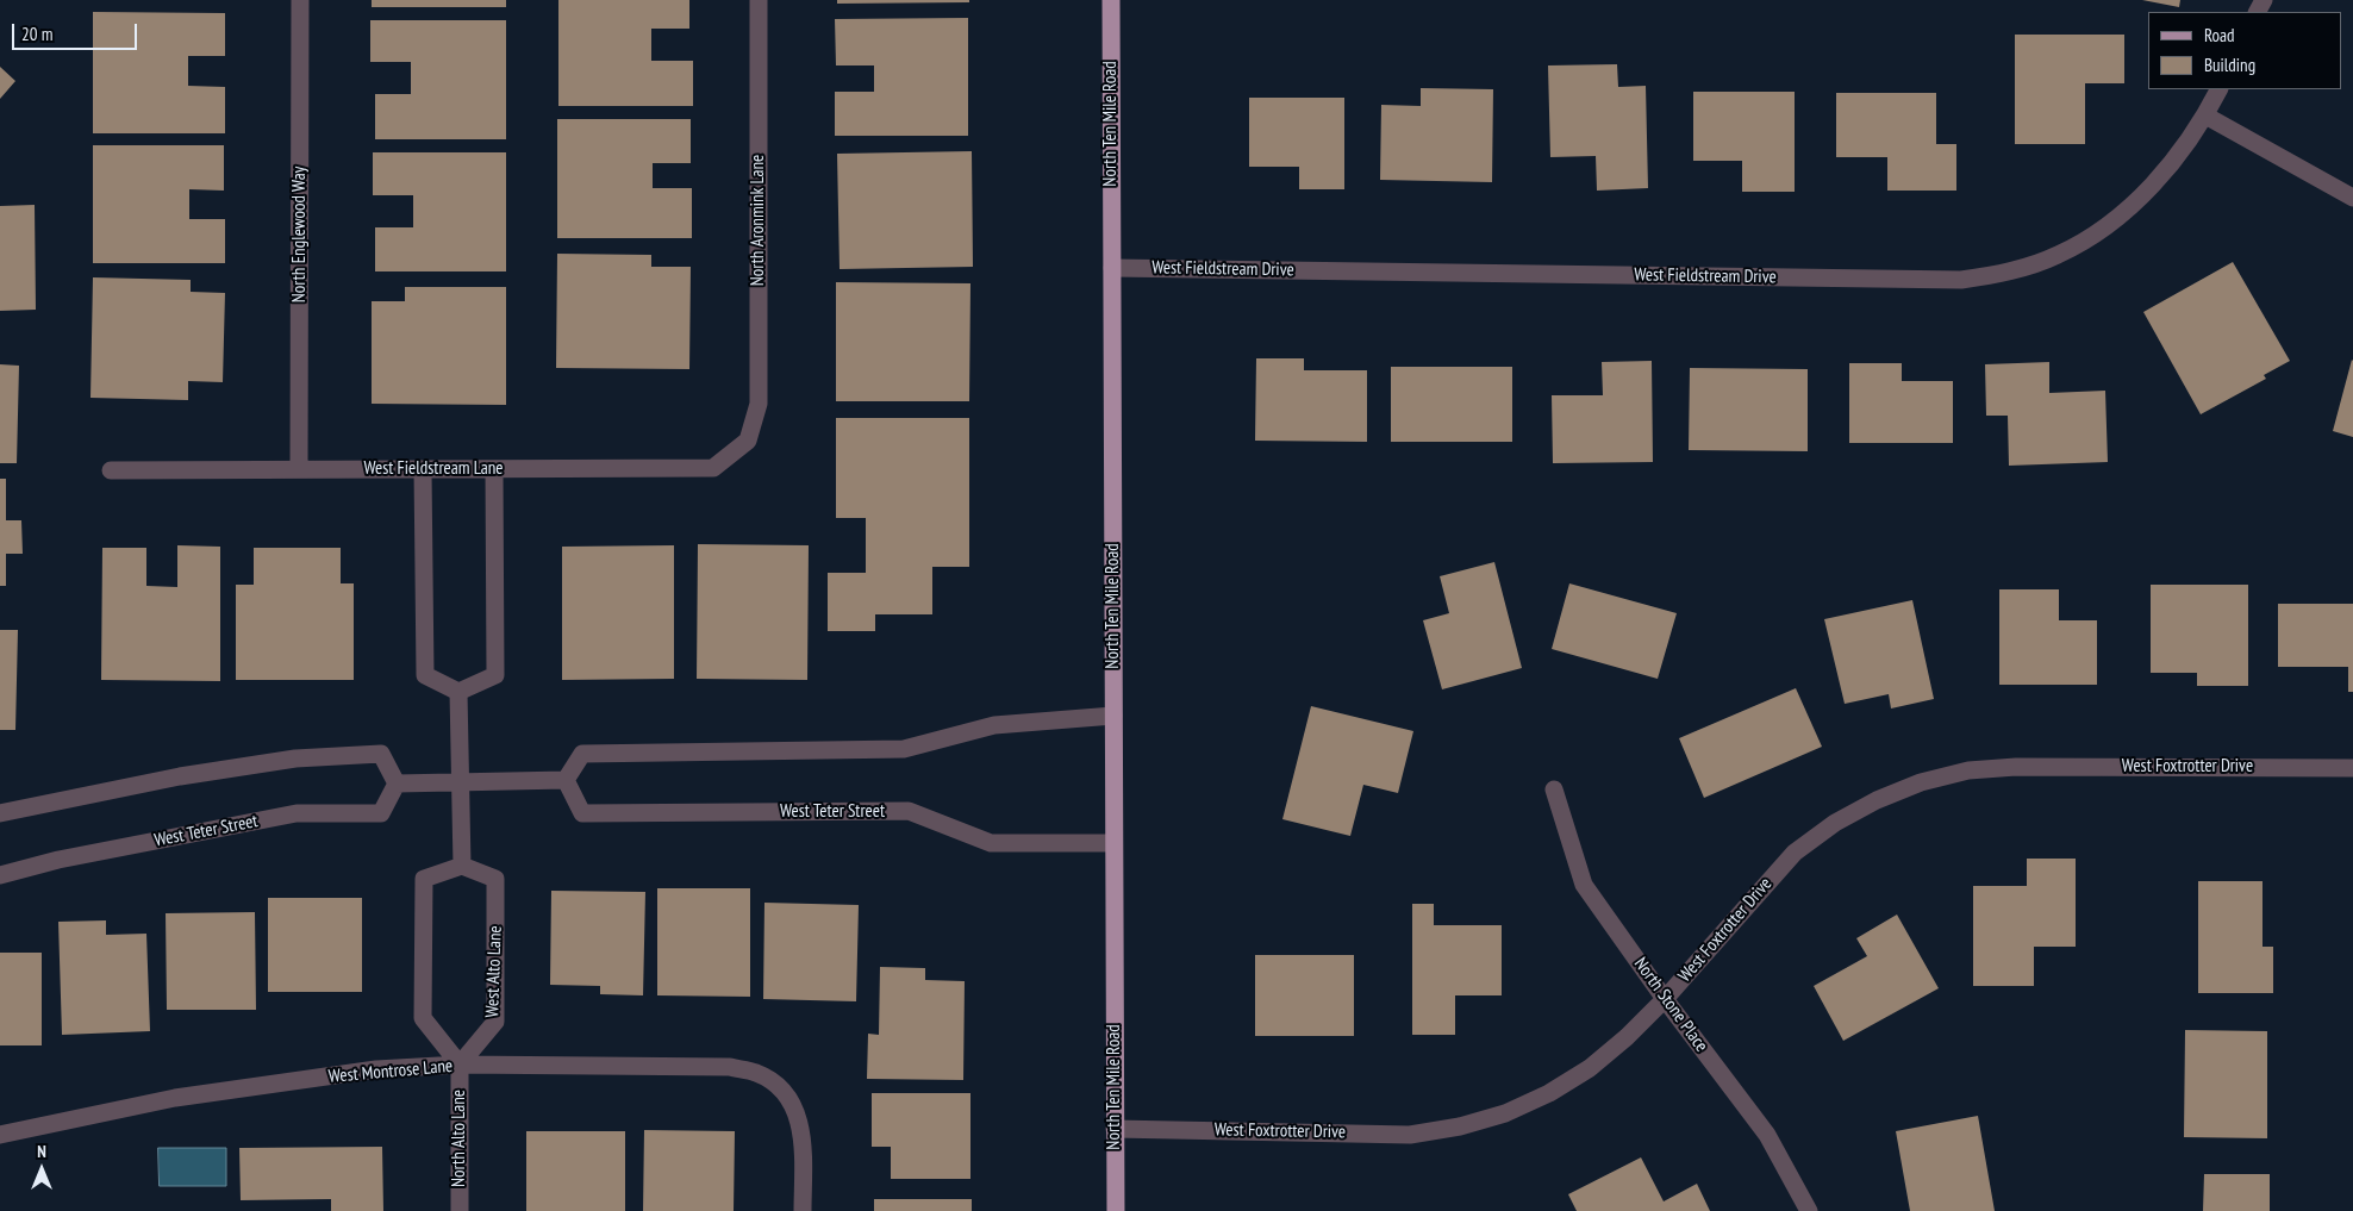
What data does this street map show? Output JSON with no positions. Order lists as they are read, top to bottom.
{
  "streets": {
    "main road": ["North Ten Mile Road"],
    "street": [
      "North Aronmink Lane",
      "North Englewood Way",
      "West Fieldstream Drive",
      "West Fieldstream Lane",
      "West Foxtrotter Drive",
      "West Teter Street",
      "West Alto Lane",
      "North Stone Place",
      "West Montrose Lane",
      "North Alto Lane"
    ]
  },
  "crossings": [
    ["North Ten Mile Road", "West Fieldstream Drive"],
    ["North Ten Mile Road", "West Foxtrotter Drive"],
    ["North Ten Mile Road", "West Teter Street"],
    ["North Aronmink Lane", "West Fieldstream Lane"],
    ["North Englewood Way", "West Fieldstream Lane"],
    ["West Foxtrotter Drive", "North Stone Place"],
    ["West Alto Lane", "West Montrose Lane"],
    ["West Alto Lane", "North Alto Lane"],
    ["West Montrose Lane", "North Alto Lane"]
  ],
  "legend": ["Road", "Building"],
  "scale_bar": "20 m",
  "north": "top"
}
